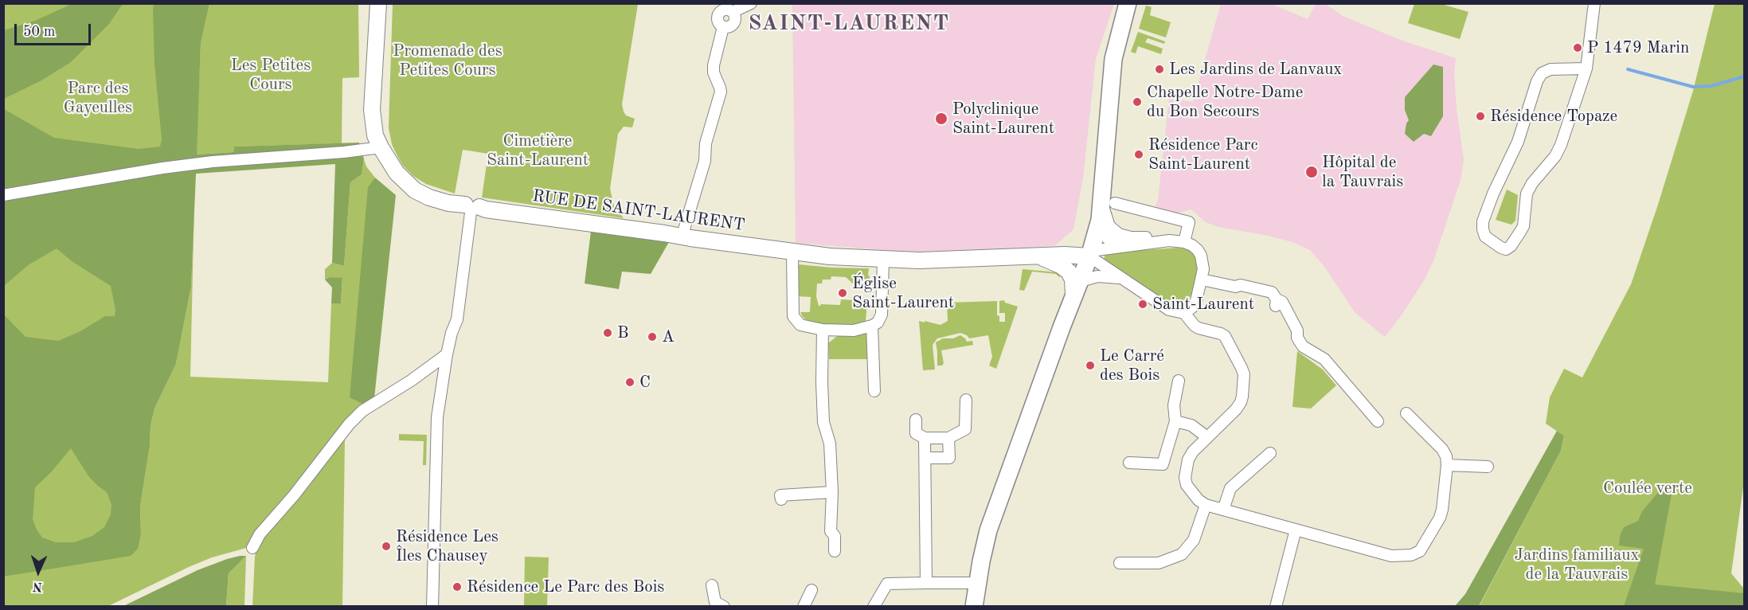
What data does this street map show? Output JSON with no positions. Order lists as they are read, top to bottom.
{
  "streets": {
    "street": ["RUE DE SAINT-LAURENT"]
  },
  "districts": ["SAINT-LAURENT"],
  "parks": [
    "Promenade des Petites Cours",
    "Les Petites Cours",
    "Parc des Gayeulles",
    "Cimetière Saint-Laurent",
    "Coulée verte",
    "Jardins familiaux de la Tauvrais"
  ],
  "places": [
    "P 1479 Marin",
    "Les Jardins de Lanvaux",
    "Chapelle Notre-Dame du Bon Secours",
    "Résidence Topaze",
    "Polyclinique Saint-Laurent",
    "Résidence Parc Saint-Laurent",
    "Hôpital de la Tauvrais",
    "Église Saint-Laurent",
    "Saint-Laurent",
    "B",
    "A",
    "Le Carré des Bois",
    "C",
    "Résidence Les Îles Chausey",
    "Résidence Le Parc des Bois"
  ],
  "scale_bar": "50 m",
  "north": "bottom"
}
